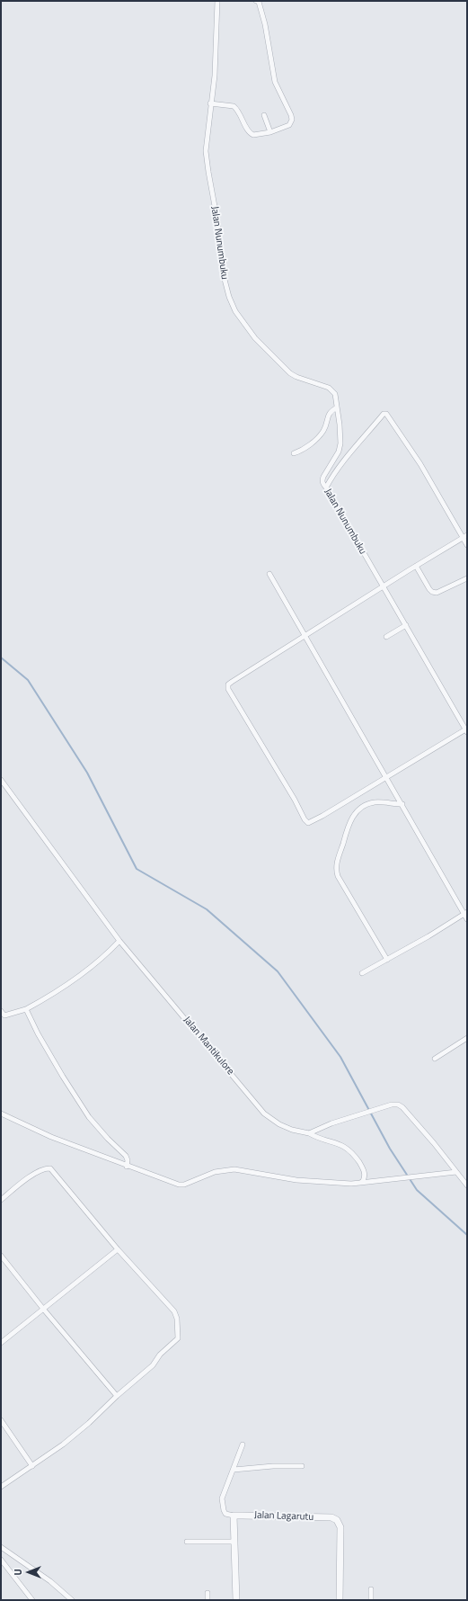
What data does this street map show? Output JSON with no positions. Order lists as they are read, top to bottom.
{
  "streets": {
    "street": ["Jalan Nunumbuku", "Jalan Mantikulore", "Jalan Lagarutu"]
  },
  "north": "left"
}
